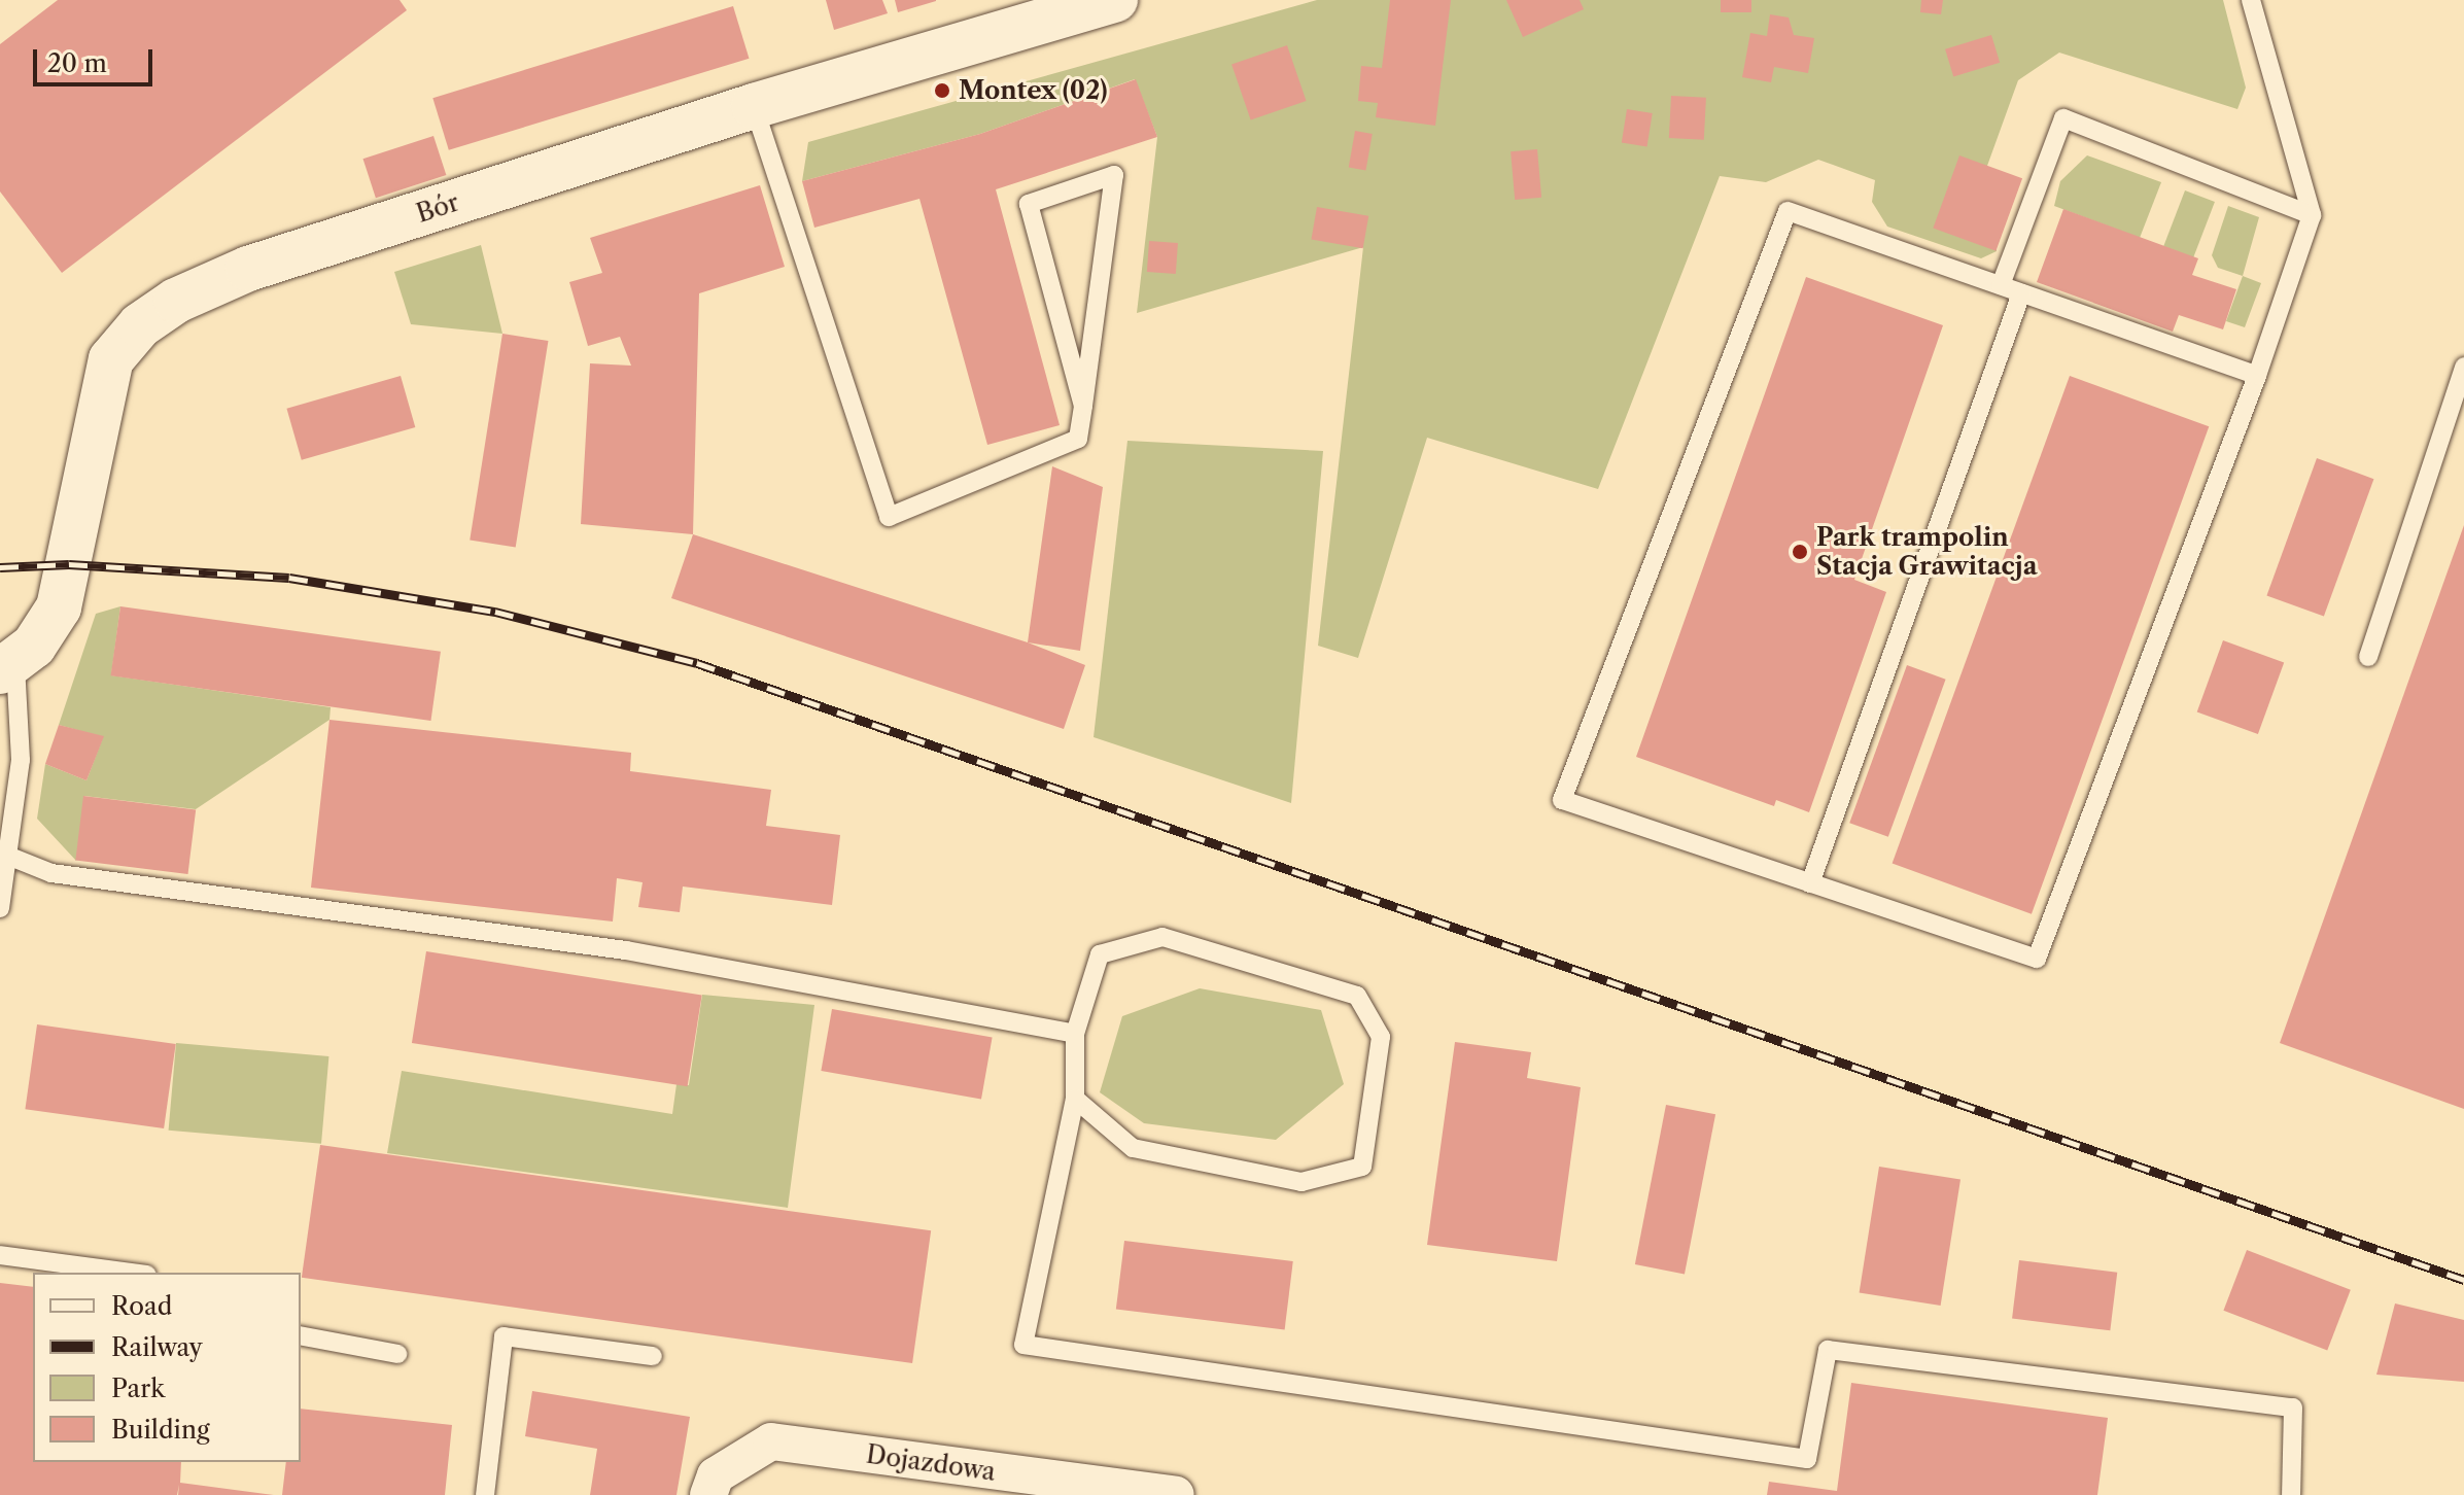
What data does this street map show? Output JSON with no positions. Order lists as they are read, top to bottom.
{
  "streets": {
    "street": ["Bór", "Dojazdowa"]
  },
  "places": ["Montex (02)", "Park trampolin Stacja Grawitacja"],
  "legend": [
    "Road",
    "Railway",
    "Park",
    "Building"
  ],
  "scale_bar": "20 m"
}
